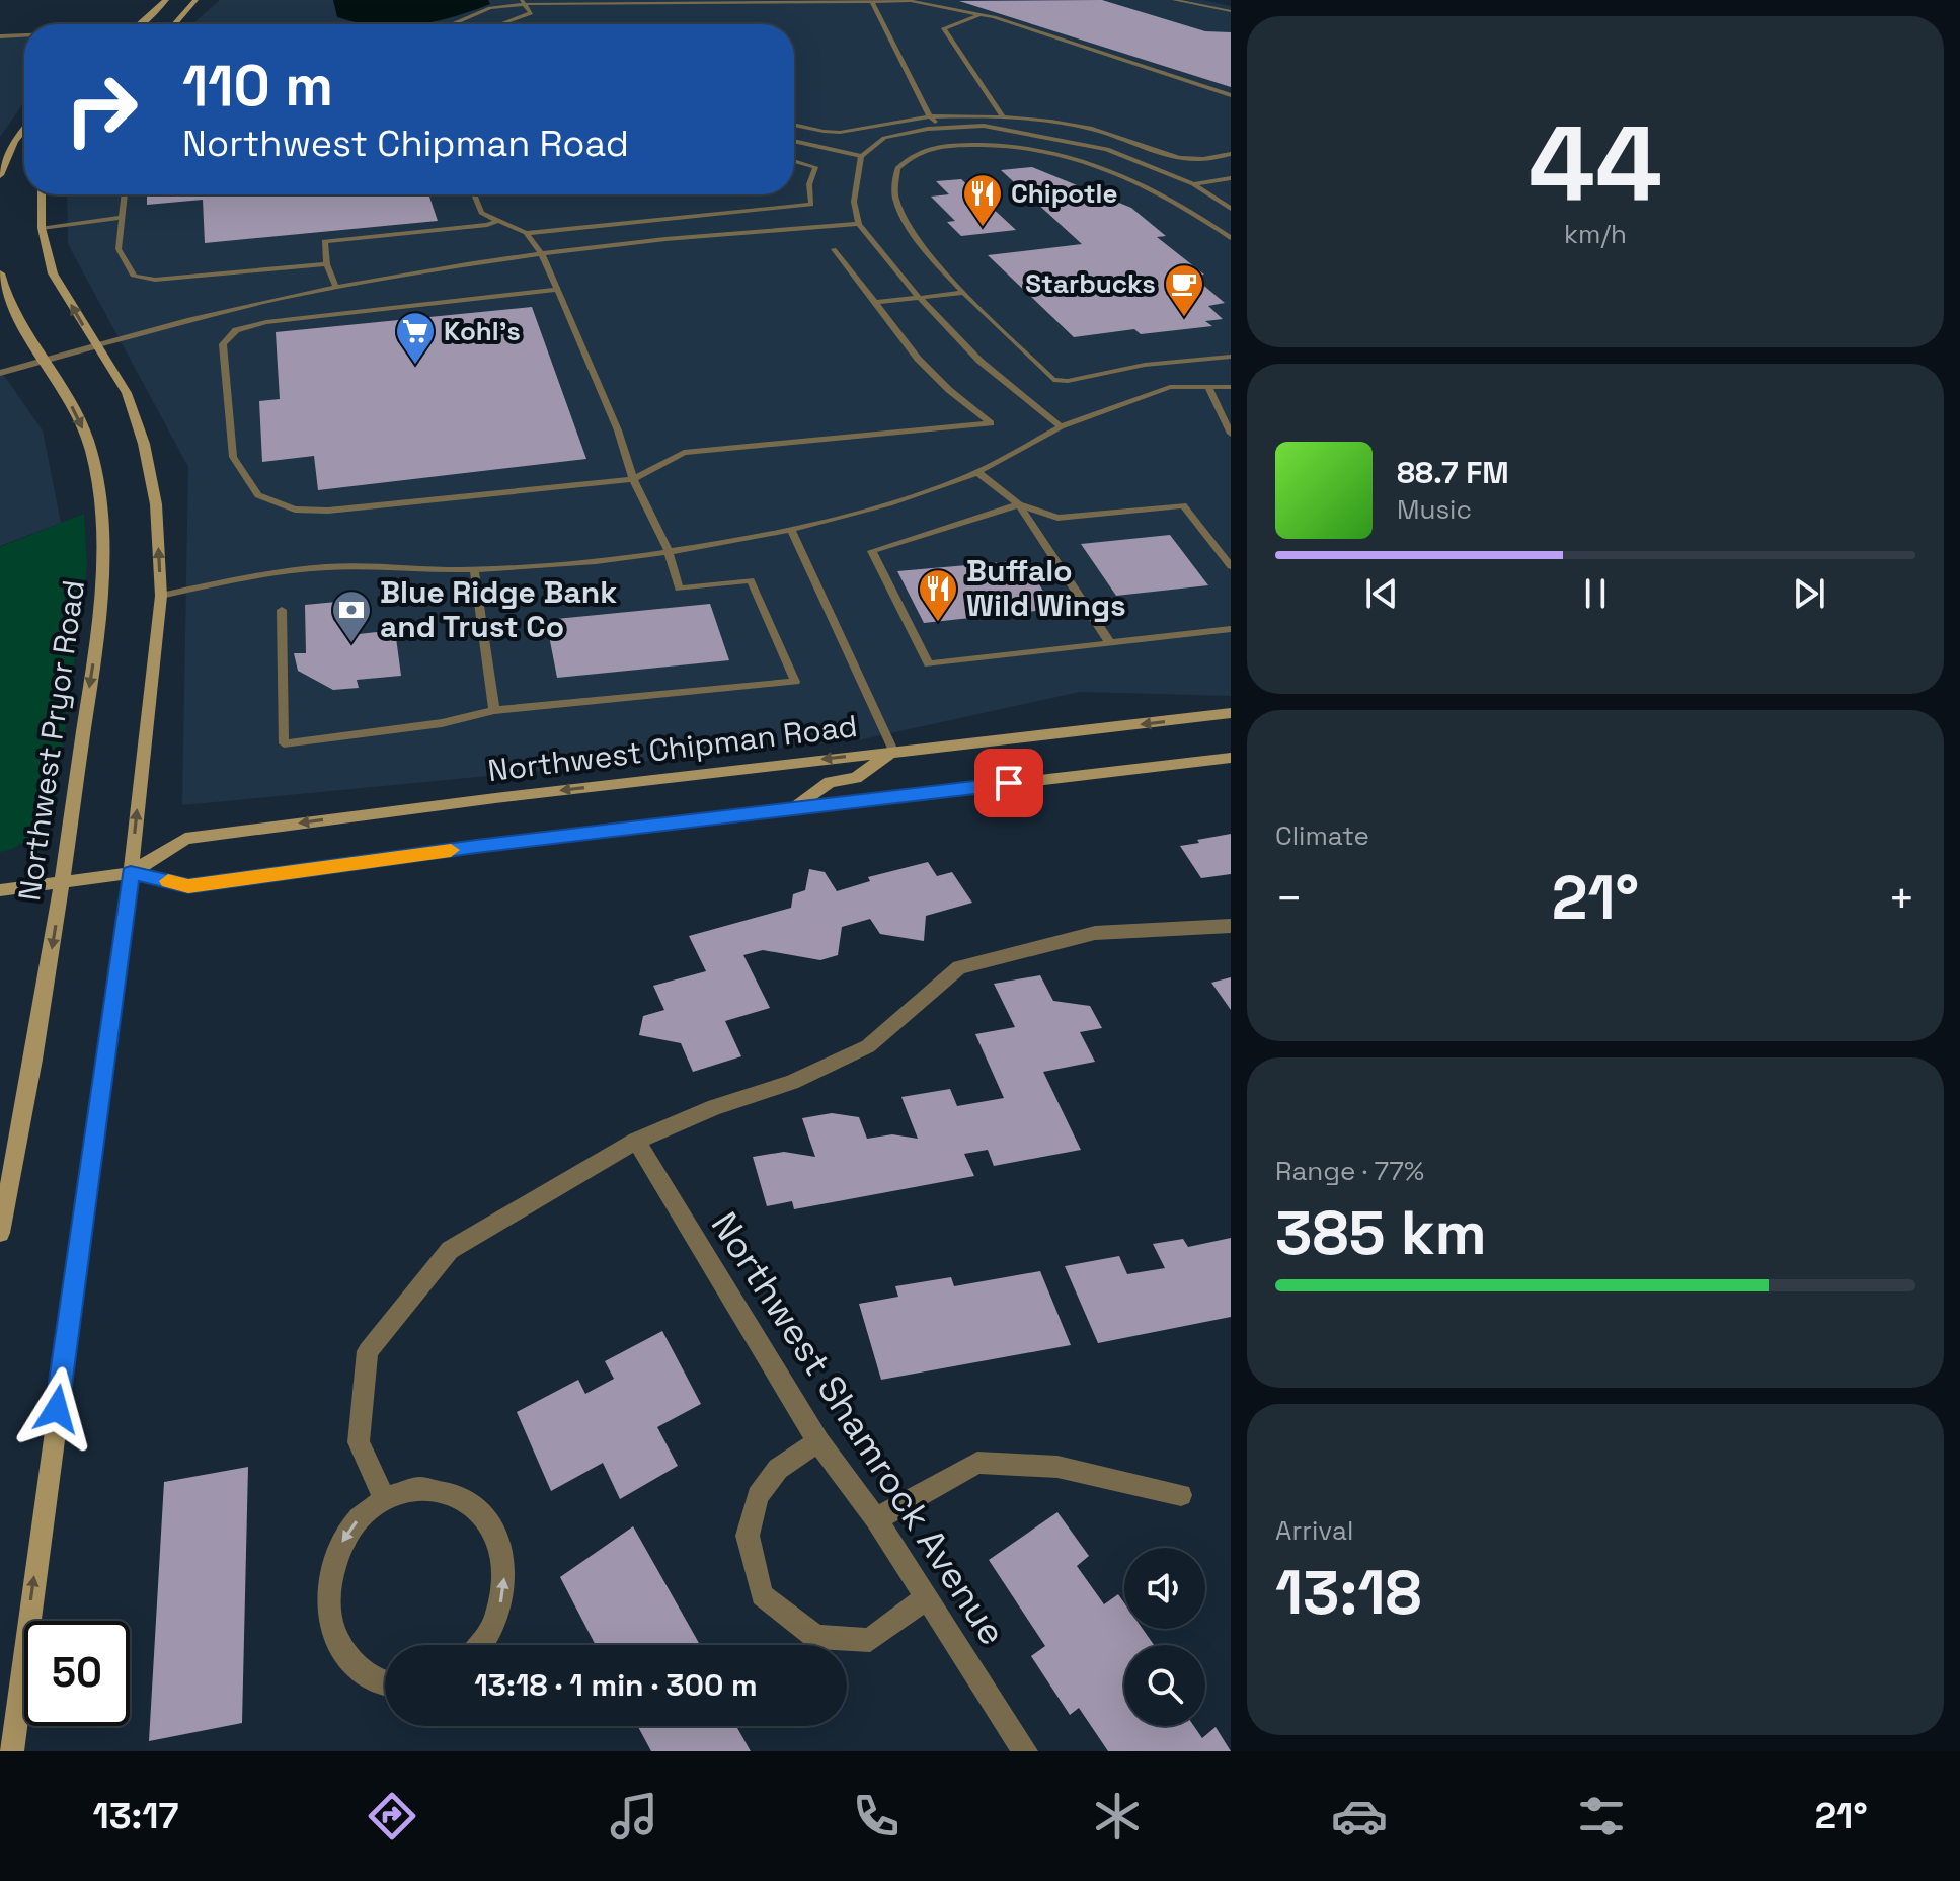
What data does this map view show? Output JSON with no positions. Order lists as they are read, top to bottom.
{
  "streets": {
    "main road": ["Northwest Pryor Road", "Northwest Chipman Road"],
    "street": ["Northwest Shamrock Avenue"]
  },
  "crossings": [
    ["Northwest Pryor Road", "Northwest Chipman Road"]
  ],
  "places": {
    "restaurant": ["Chipotle", "Buffalo Wild Wings"],
    "cafe": ["Starbucks"],
    "supermarket": ["Kohl's"],
    "bank": ["Blue Ridge Bank and Trust Co"]
  },
  "page": {
    "tile": [
      ["44", "km/h"],
      "Climate",
      ["Range · 77%", "385 km"],
      ["Arrival", "13:18"]
    ],
    "turn": ["110 m", "Northwest Chipman Road"],
    "song": ["88.7 FM", "Music"],
    "heat": ["−", "21°", "+"],
    "limit": "50",
    "trip": "13:18 · 1 min · 300 m",
    "tabs": ["13:17", "21°"]
  }
}
